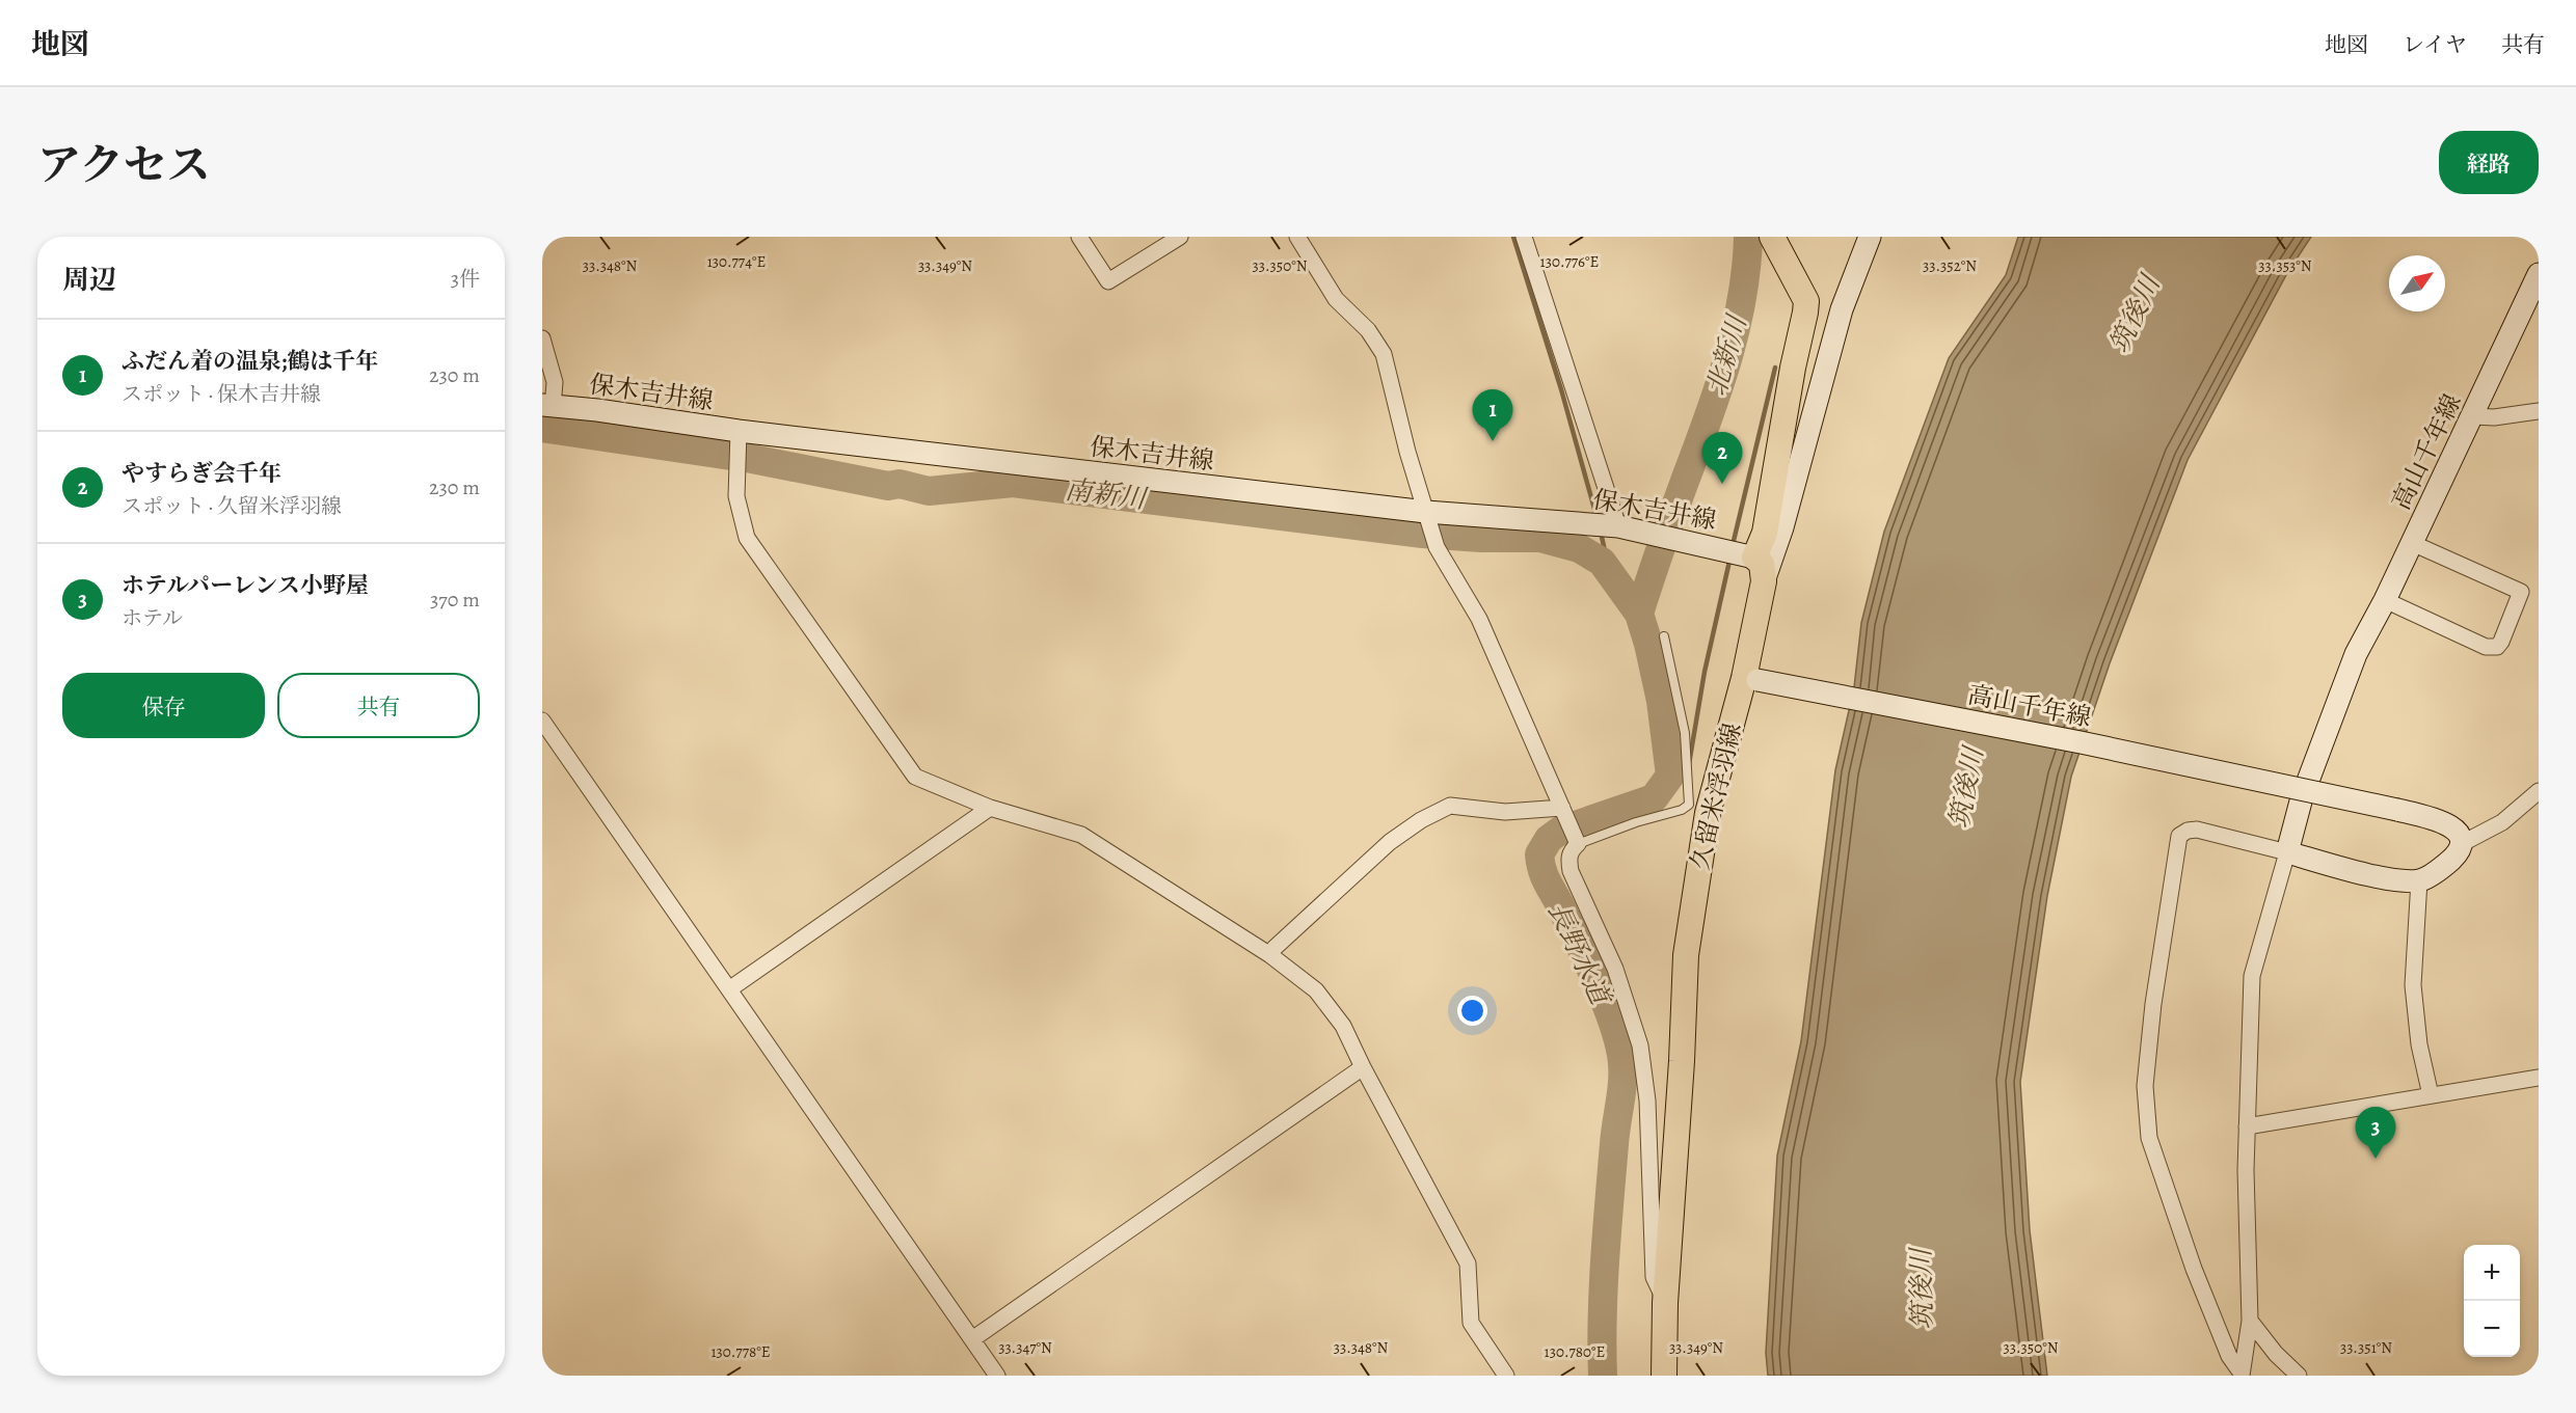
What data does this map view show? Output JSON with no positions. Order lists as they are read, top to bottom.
{
  "streets": {
    "main road": ["保木吉井線", "高山千年線", "久留米浮羽線"]
  },
  "crossings": [
    ["高山千年線", "久留米浮羽線"]
  ],
  "water": [
    "筑後川",
    "北新川",
    "南新川",
    "長野水道"
  ],
  "north": "top right",
  "page": {
    "header": "地図",
    "nav": ["地図", "レイヤ", "共有"],
    "title": "アクセス",
    "buttons": [
      "経路",
      ["保存", "共有"]
    ],
    "heading": ["周辺", "3件"],
    "list": [
      {
        "mark": "1",
        "name": "ふだん着の温泉;鶴は千年",
        "note": "スポット · 保木吉井線",
        "value": "230 m"
      },
      {
        "mark": "2",
        "name": "やすらぎ会千年",
        "note": "スポット · 久留米浮羽線",
        "value": "230 m"
      },
      {
        "mark": "3",
        "name": "ホテルパーレンス小野屋",
        "note": "ホテル",
        "value": "370 m"
      }
    ],
    "pins": ["1", "2", "3"],
    "map_buttons": ["+", "−"]
  },
  "coordinates": [
    "130.774°E",
    "130.776°E",
    "33.349°N",
    "33.350°N",
    "33.348°N",
    "33.352°N",
    "33.353°N",
    "33.347°N",
    "33.351°N",
    "130.778°E",
    "130.780°E"
  ]
}
